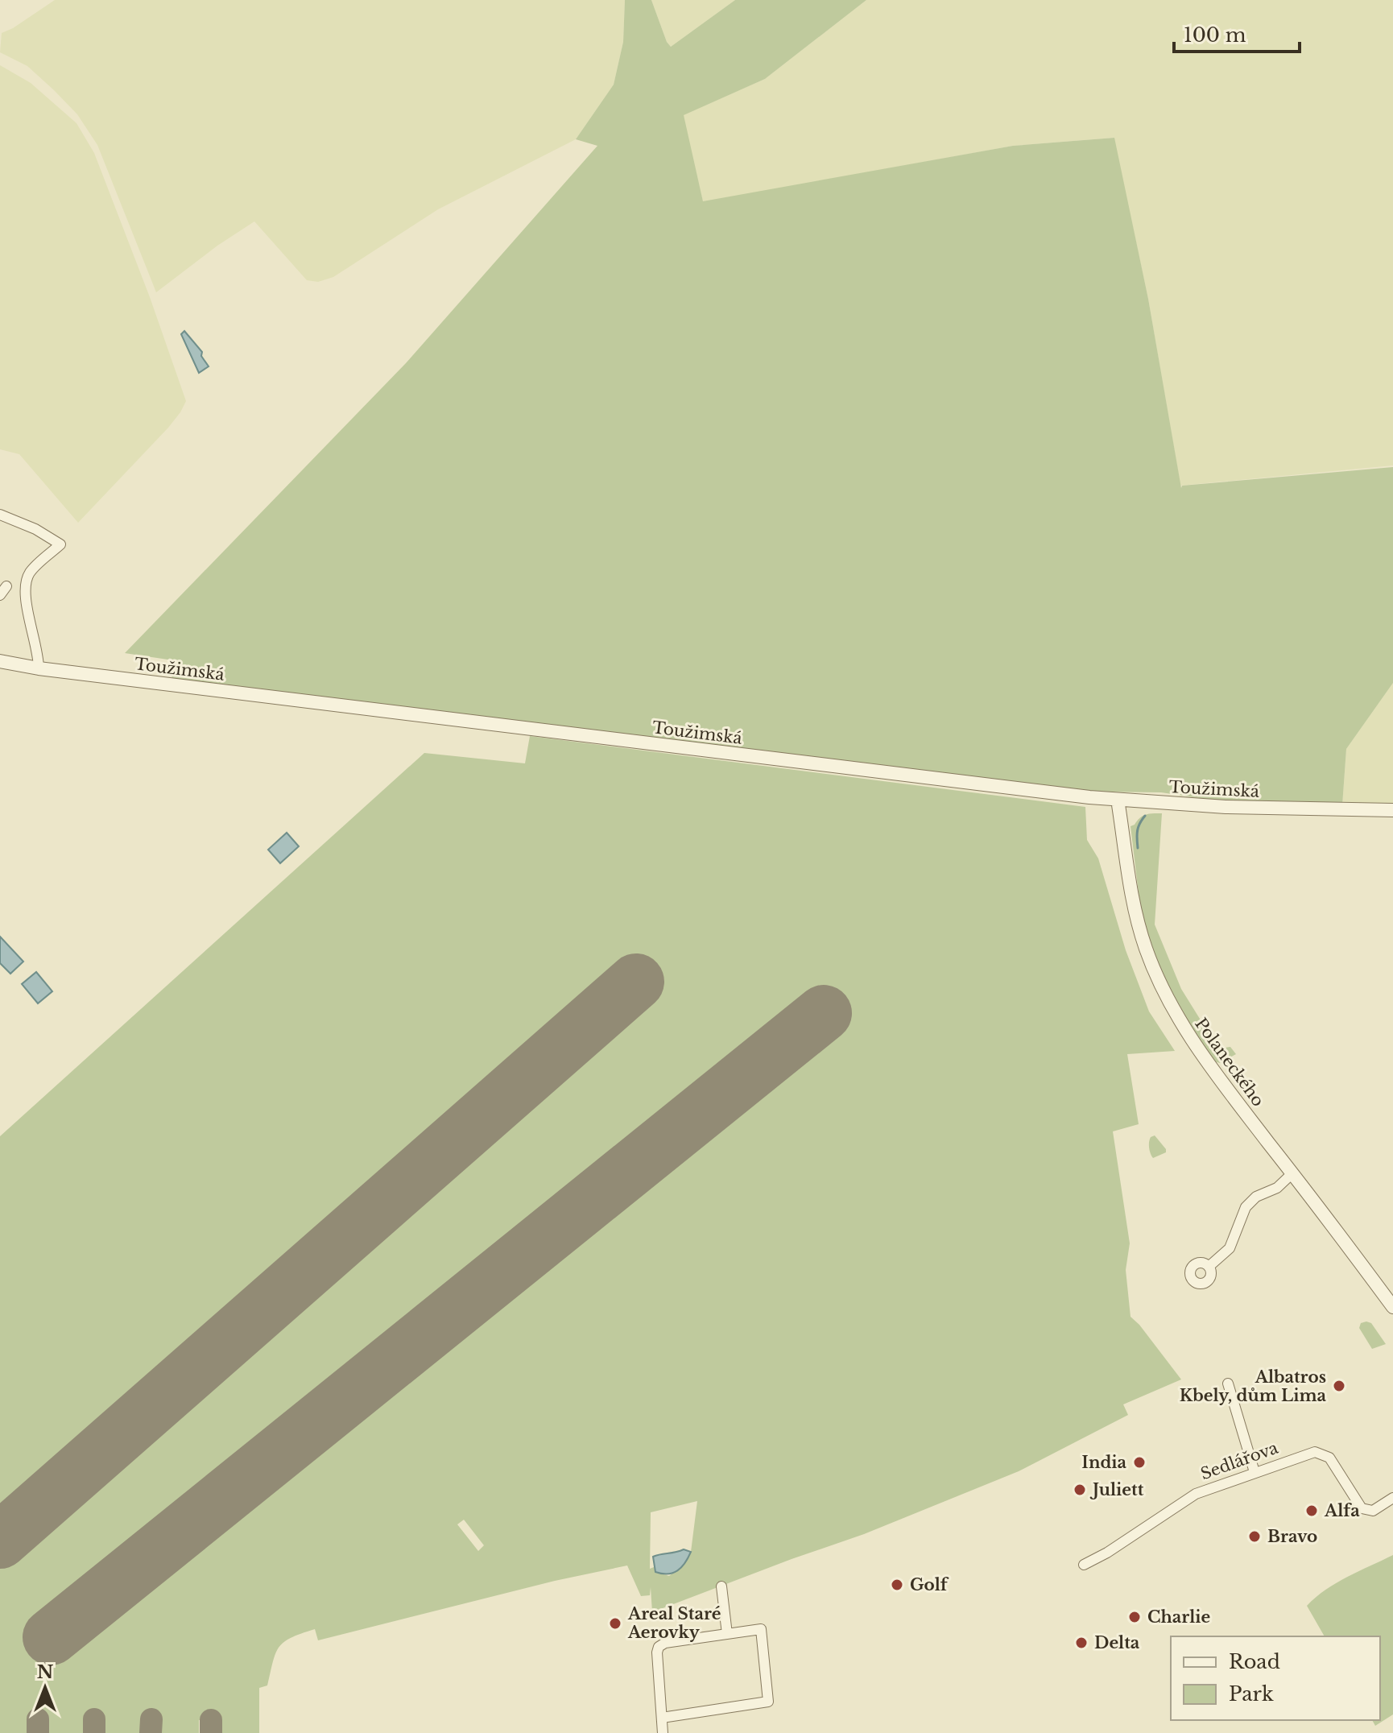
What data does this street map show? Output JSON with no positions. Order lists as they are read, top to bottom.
{
  "streets": {
    "street": ["Toužimská", "Polaneckého", "Sedlářova"]
  },
  "crossings": [
    ["Toužimská", "Polaneckého"]
  ],
  "places": [
    "Albatros Kbely, dům Lima",
    "India",
    "Juliett",
    "Alfa",
    "Bravo",
    "Golf",
    "Charlie",
    "Areal Staré Aerovky",
    "Delta"
  ],
  "legend": ["Road", "Park"],
  "scale_bar": "100 m",
  "north": "top"
}
